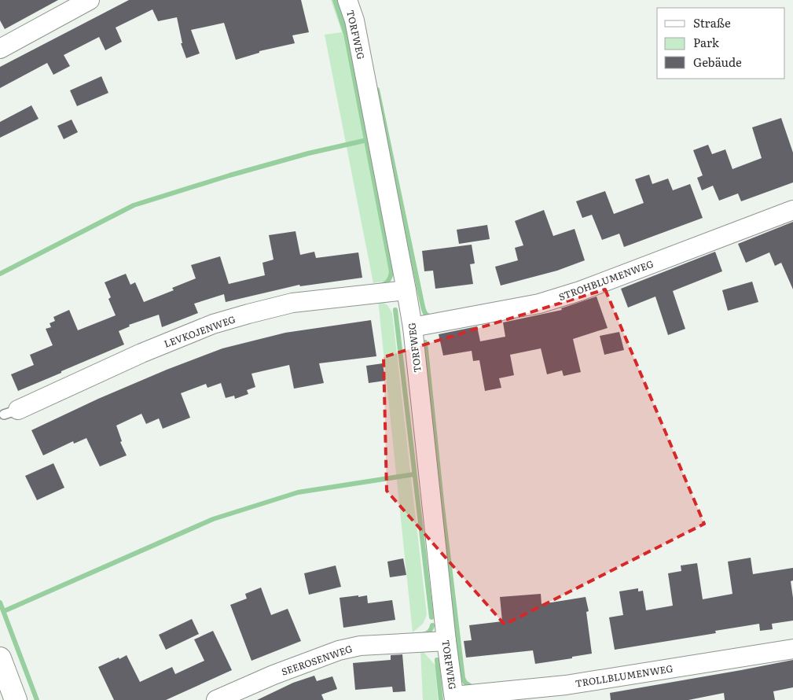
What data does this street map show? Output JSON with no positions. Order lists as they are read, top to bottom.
{
  "streets": {
    "street": [
      "TORFWEG",
      "STROHBLUMENWEG",
      "LEVKOJENWEG",
      "SEEROSENWEG",
      "TROLLBLUMENWEG"
    ]
  },
  "crossings": [
    ["TORFWEG", "STROHBLUMENWEG"],
    ["TORFWEG", "LEVKOJENWEG"],
    ["TORFWEG", "SEEROSENWEG"],
    ["TORFWEG", "TROLLBLUMENWEG"]
  ],
  "legend": ["Straße", "Park", "Gebäude"]
}
